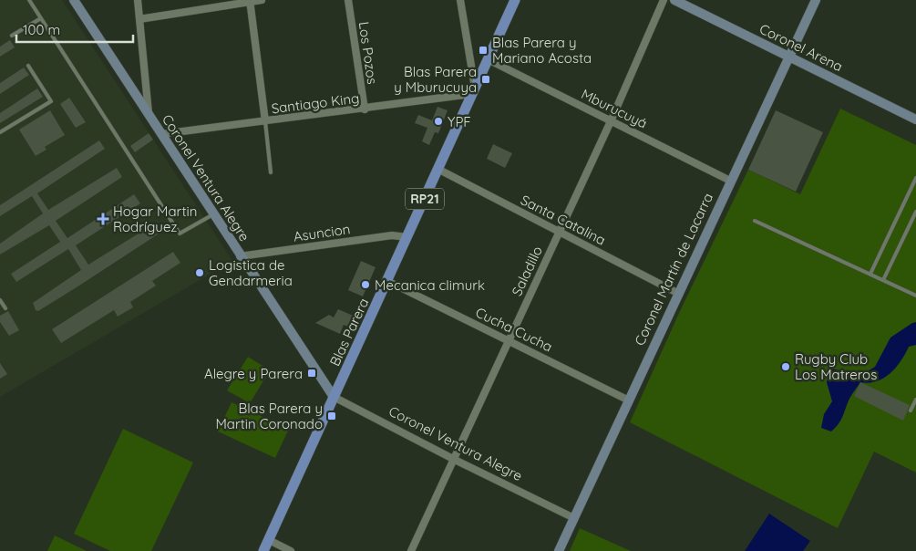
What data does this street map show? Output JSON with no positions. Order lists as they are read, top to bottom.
{
  "streets": {
    "main road": ["RP21", "Blas Parera"],
    "street": [
      "Coronel Arena",
      "Los Pozos",
      "Santiago King",
      "Mburucuyá",
      "Coronel Ventura Alegre",
      "Santa Catalina",
      "Asuncion",
      "Coronel Martín de Lacarra",
      "Saladillo",
      "Cucha Cucha"
    ]
  },
  "crossings": [
    ["Coronel Arena", "Coronel Martín de Lacarra"],
    ["Los Pozos", "Santiago King"],
    ["Santiago King", "Coronel Ventura Alegre"],
    ["Santiago King", "Blas Parera"],
    ["Mburucuyá", "Coronel Martín de Lacarra"],
    ["Mburucuyá", "Saladillo"],
    ["Mburucuyá", "Blas Parera"],
    ["Coronel Ventura Alegre", "Asuncion"],
    ["Coronel Ventura Alegre", "Coronel Martín de Lacarra"],
    ["Coronel Ventura Alegre", "Saladillo"],
    ["Coronel Ventura Alegre", "Blas Parera"],
    ["Santa Catalina", "Coronel Martín de Lacarra"],
    ["Santa Catalina", "Saladillo"],
    ["Santa Catalina", "Blas Parera"],
    ["Asuncion", "Blas Parera"],
    ["Coronel Martín de Lacarra", "Cucha Cucha"],
    ["Saladillo", "Cucha Cucha"],
    ["Cucha Cucha", "Blas Parera"]
  ],
  "places": {
    "transit": [
      "Blas Parera y Mariano Acosta",
      "Blas Parera y Mburucuya",
      "Alegre y Parera",
      "Blas Parera y Martin Coronado"
    ],
    "other": [
      "YPF",
      "Logistica de Gendarmeria",
      "Mecanica climurk",
      "Rugby Club Los Matreros"
    ],
    "health": ["Hogar Martin Rodríguez"]
  },
  "scale_bar": "100 m"
}
